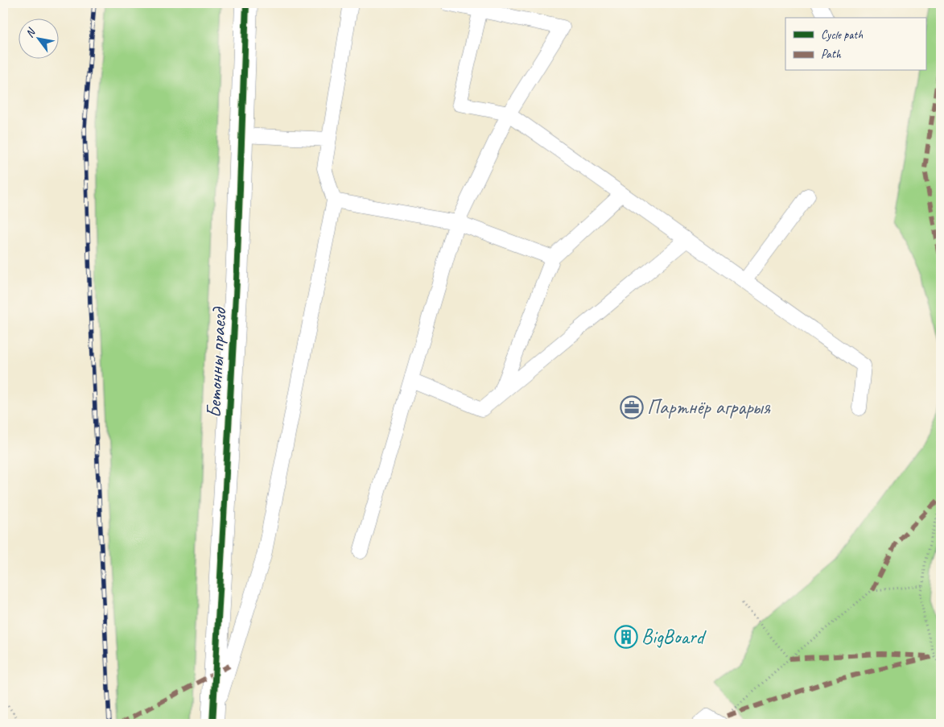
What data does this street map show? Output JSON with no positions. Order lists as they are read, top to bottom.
{
  "streets": {
    "street": ["Бетонны праезд"]
  },
  "places": {
    "office": ["Партнёр аграрыя"],
    "building": ["BigBoard"]
  },
  "legend": ["Cycle path", "Path"],
  "north": "top left"
}
